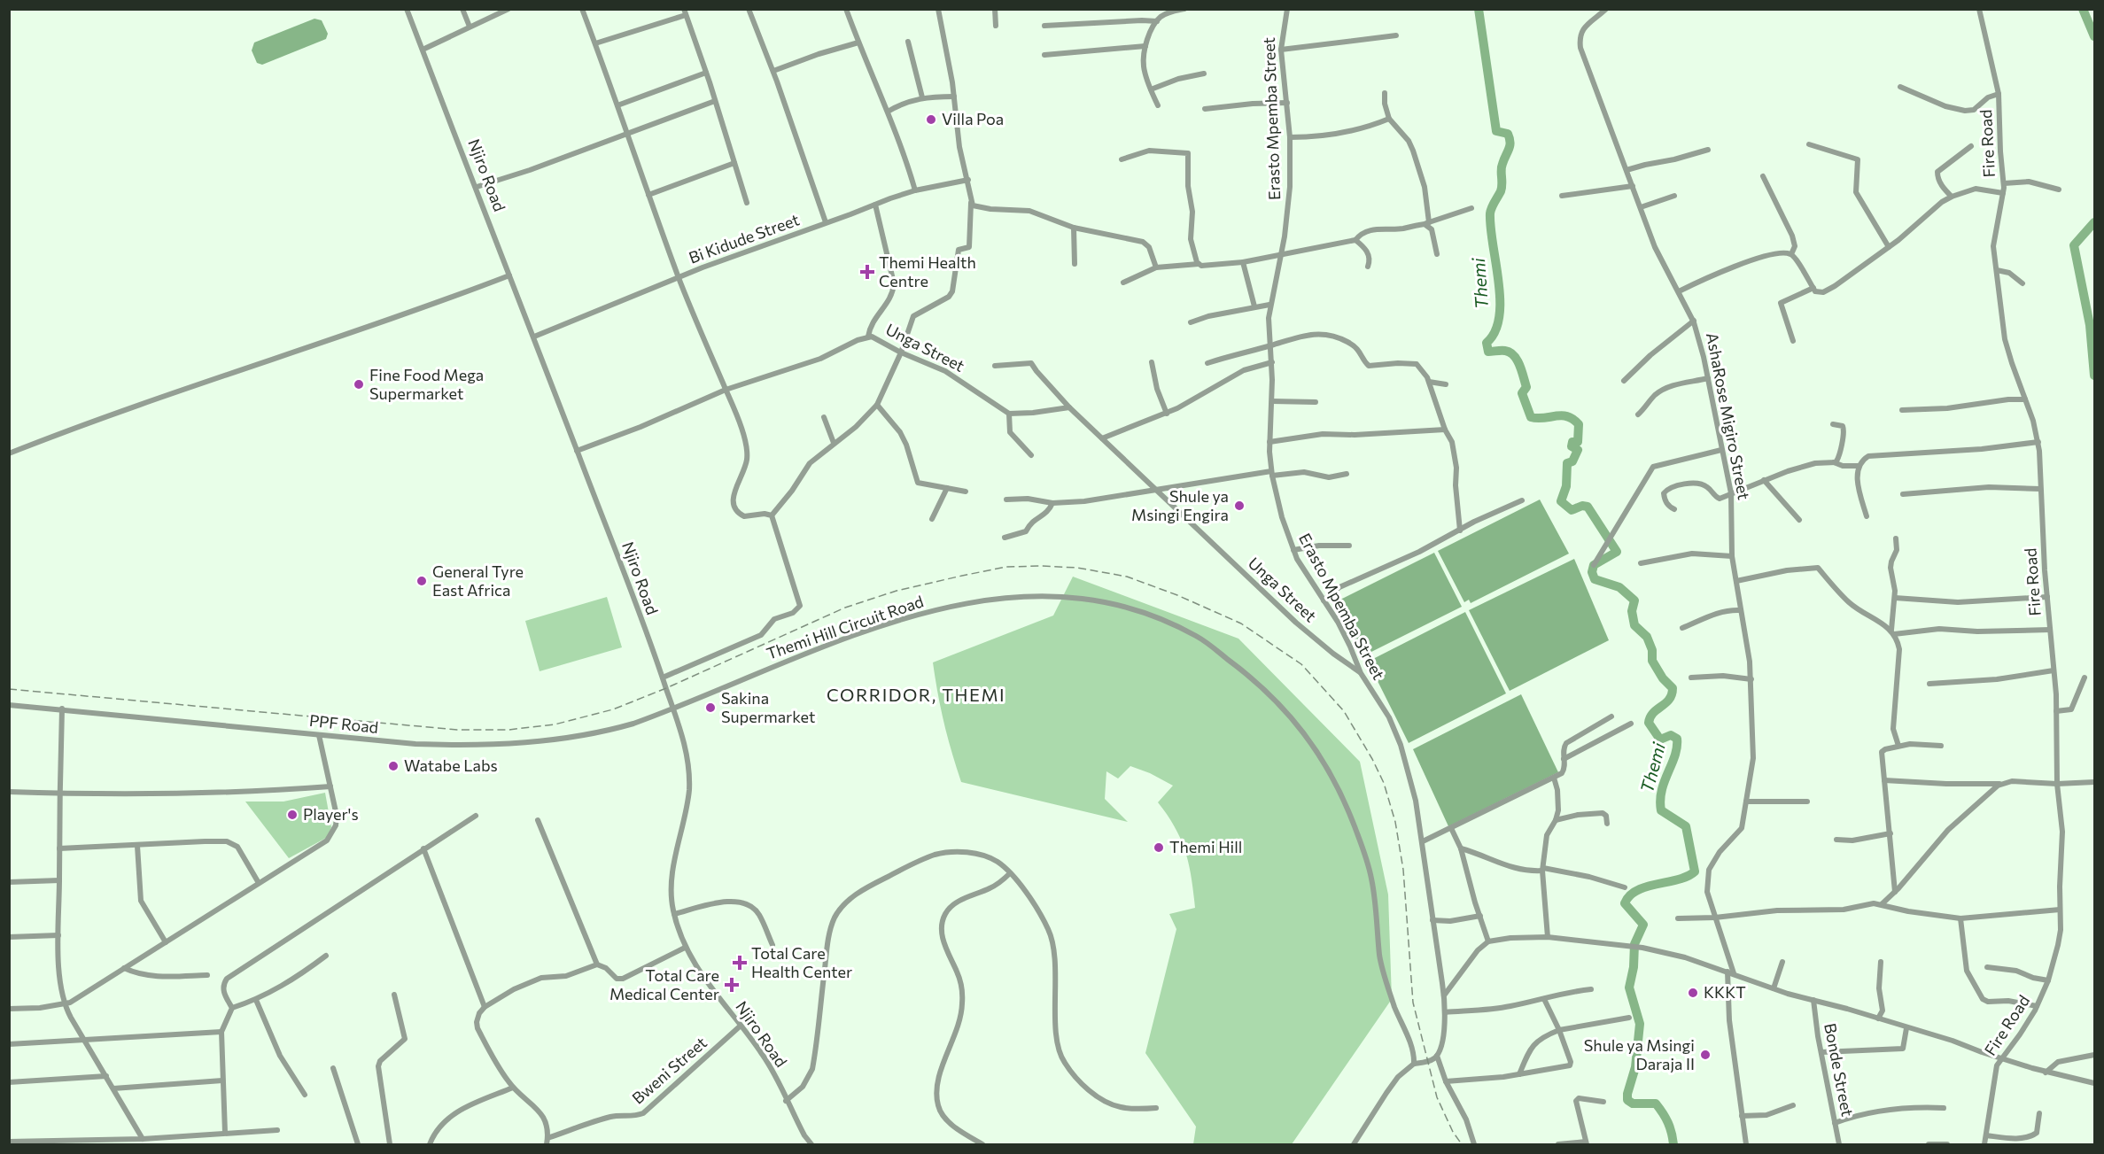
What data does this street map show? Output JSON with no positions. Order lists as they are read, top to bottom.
{
  "streets": {
    "street": [
      "Erasto Mpemba Street",
      "Fire Road",
      "Njiro Road",
      "Bi Kidude Street",
      "Unga Street",
      "AshaRose Migiro Street",
      "Themi Hill Circuit Road",
      "PPF Road",
      "Bonde Street",
      "Bweni Street"
    ]
  },
  "crossings": [
    ["Erasto Mpemba Street", "Unga Street"],
    ["Njiro Road", "Bi Kidude Street"],
    ["Njiro Road", "Unga Street"],
    ["Njiro Road", "Themi Hill Circuit Road"],
    ["Njiro Road", "PPF Road"],
    ["Njiro Road", "Bweni Street"],
    ["Themi Hill Circuit Road", "PPF Road"]
  ],
  "districts": ["CORRIDOR, THEMI"],
  "water": ["Themi"],
  "places": {
    "other": [
      "Villa Poa",
      "Fine Food Mega Supermarket",
      "Shule ya Msingi Engira",
      "General Tyre East Africa",
      "Sakina Supermarket",
      "Watabe Labs",
      "Player's",
      "Themi Hill",
      "KKKT",
      "Shule ya Msingi Daraja II"
    ],
    "health": ["Themi Health Centre", "Total Care Health Center", "Total Care Medical Center"]
  }
}
